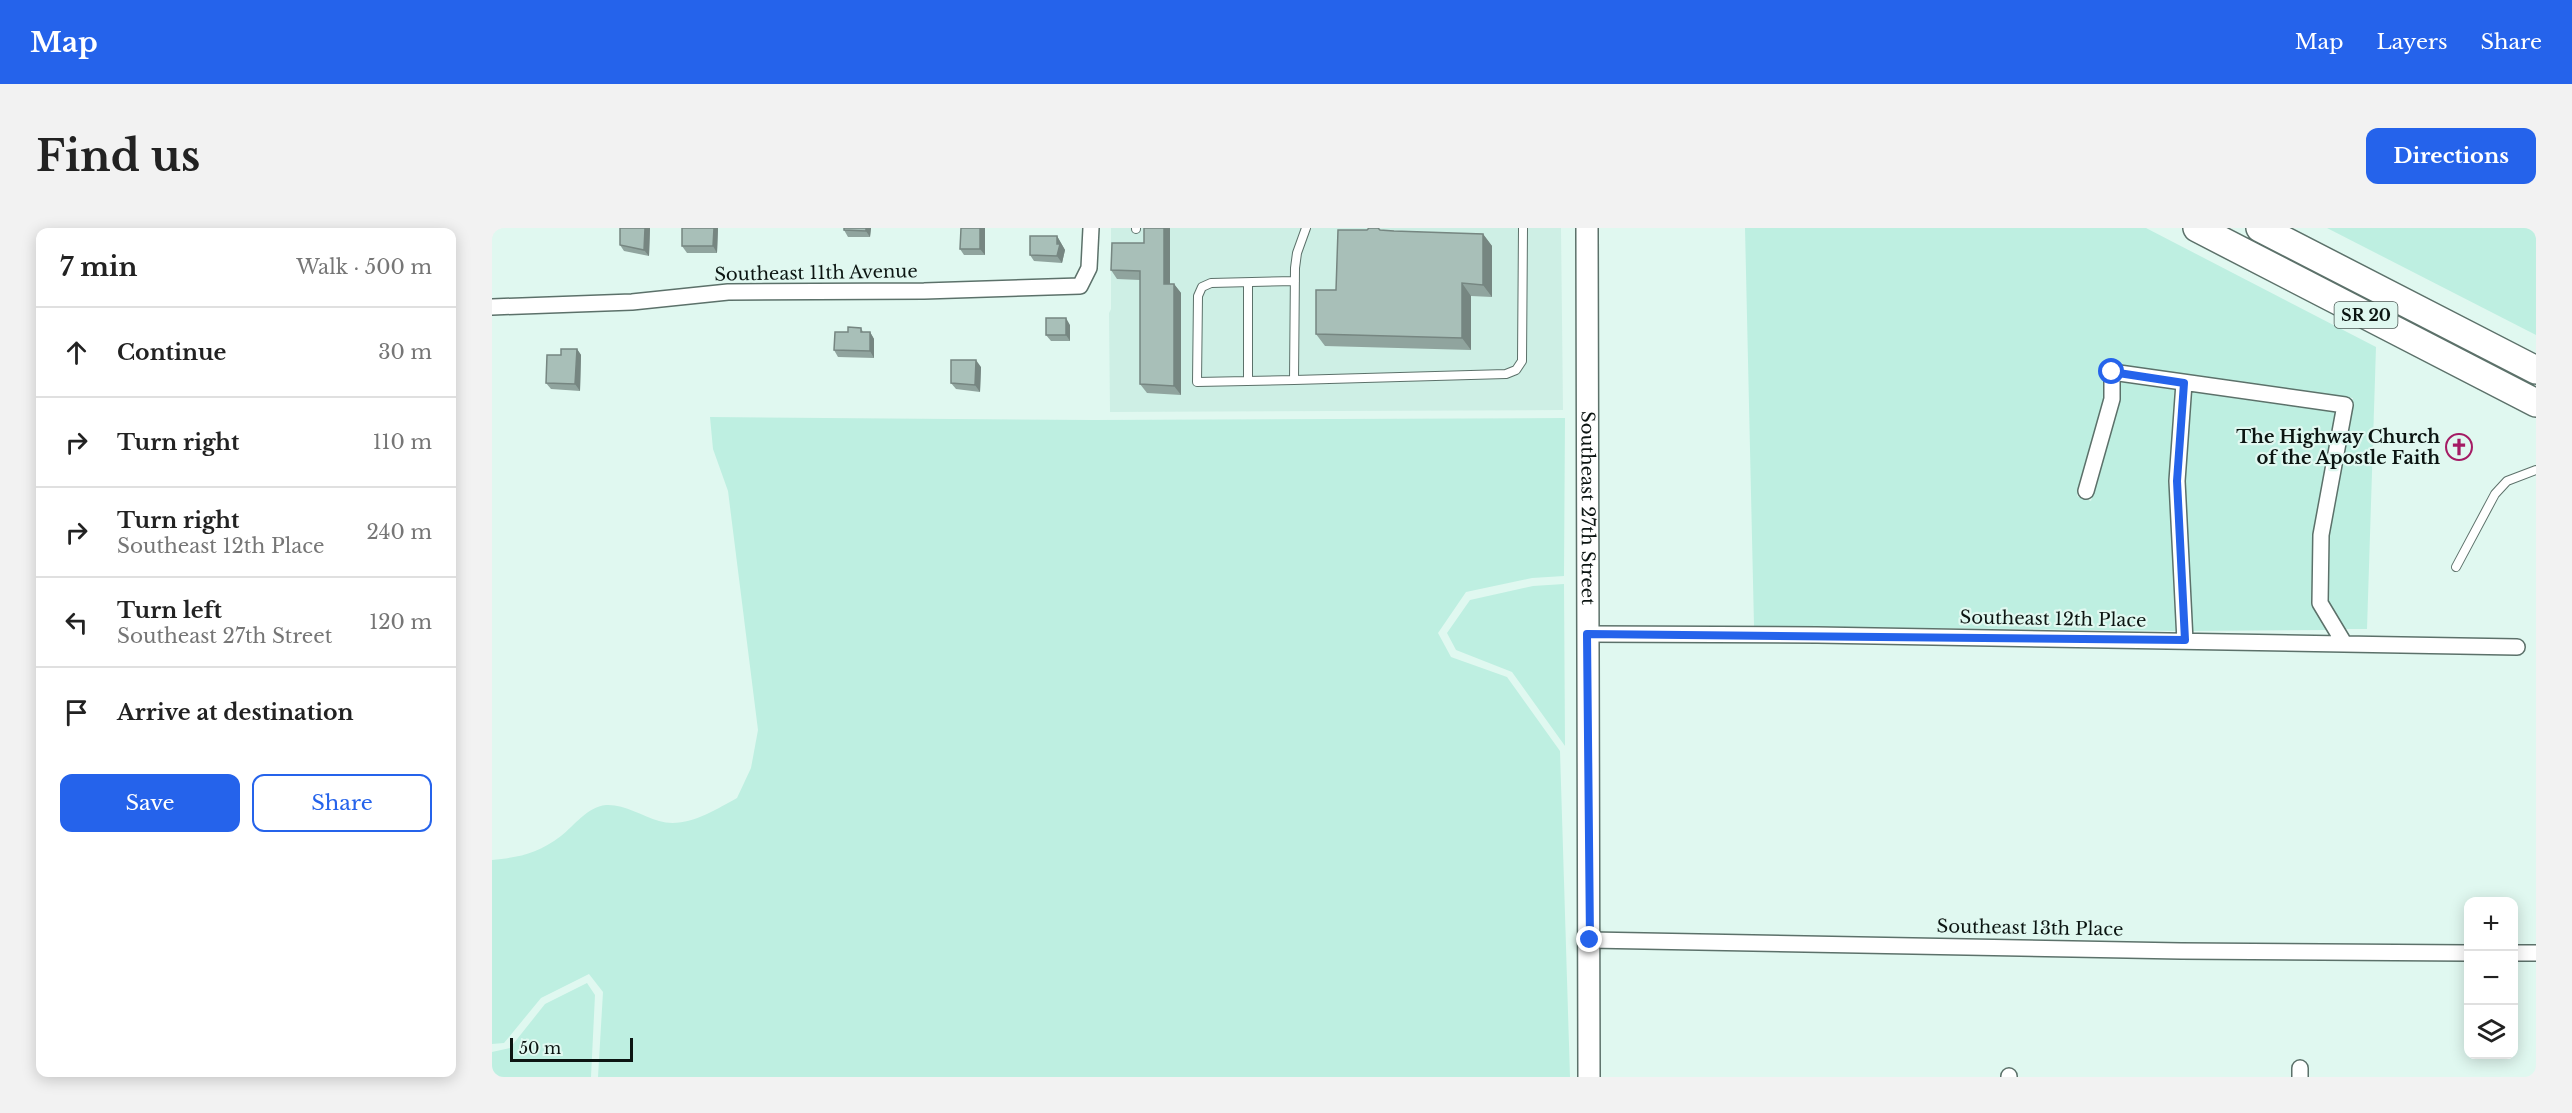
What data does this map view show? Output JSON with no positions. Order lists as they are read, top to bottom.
{
  "streets": {
    "highway": ["SR 20"],
    "street": [
      "Southeast 11th Avenue",
      "Southeast 27th Street",
      "Southeast 12th Place",
      "Southeast 13th Place"
    ]
  },
  "crossings": [
    ["Southeast 27th Street", "Southeast 12th Place"],
    ["Southeast 27th Street", "Southeast 13th Place"]
  ],
  "places": {
    "church": ["The Highway Church of the Apostle Faith"]
  },
  "scale_bar": "50 m",
  "page": {
    "header": "Map",
    "nav": ["Map", "Layers", "Share"],
    "buttons": [
      "Directions",
      ["Save", "Share"]
    ],
    "title": "Find us",
    "heading": ["7 min", "Walk · 500 m"],
    "list": [
      ["Continue", "30 m"],
      ["Turn right", "110 m"],
      ["Turn right", "Southeast 12th Place", "240 m"],
      ["Turn left", "Southeast 27th Street", "120 m"],
      "Arrive at destination"
    ],
    "map_buttons": ["+", "−"],
    "scale": "50 m"
  }
}
